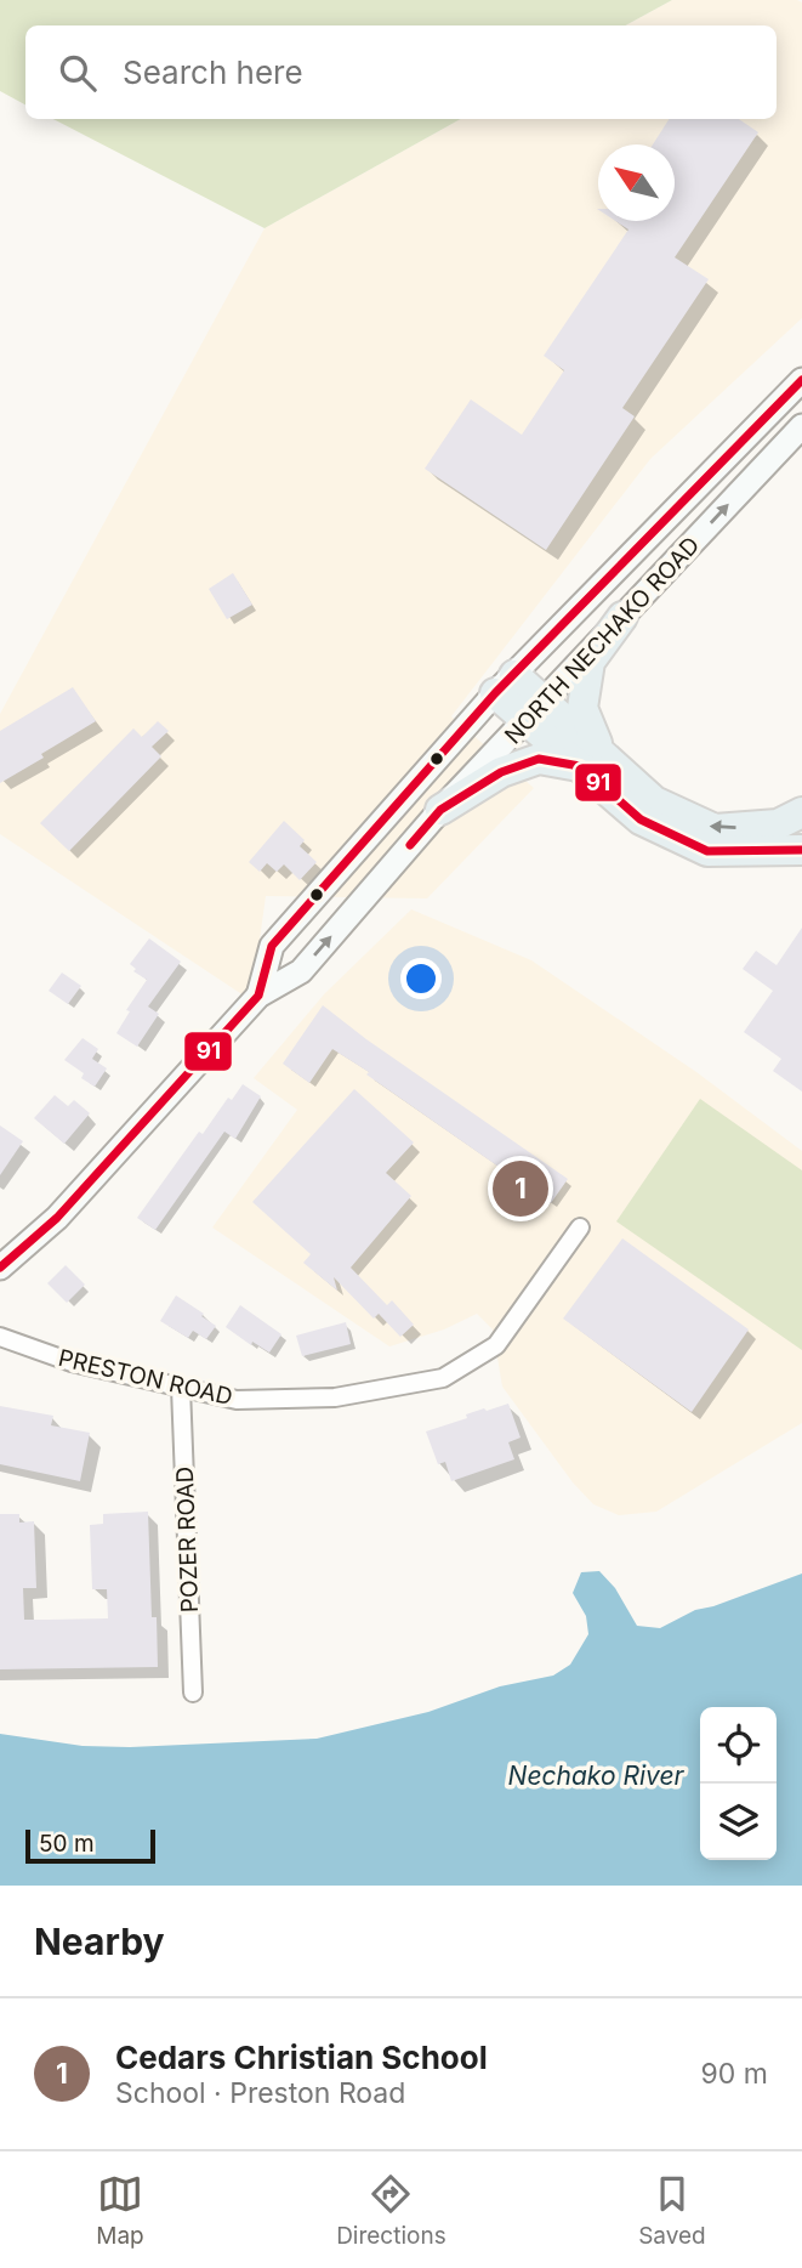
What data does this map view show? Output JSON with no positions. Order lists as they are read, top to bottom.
{
  "streets": {
    "main road": ["NORTH NECHAKO ROAD"],
    "street": ["PRESTON ROAD", "POZER ROAD"]
  },
  "crossings": [
    ["PRESTON ROAD", "POZER ROAD"]
  ],
  "water": ["Nechako River"],
  "lines": ["transit line 91"],
  "scale_bar": "50 m",
  "north": "top left",
  "page": {
    "search": "Search here",
    "pins": "1",
    "scale": "50 m",
    "heading": "Nearby",
    "list": [
      {
        "mark": "1",
        "name": "Cedars Christian School",
        "note": "School · Preston Road",
        "value": "90 m"
      }
    ],
    "nav": ["Map", "Directions", "Saved"]
  }
}
